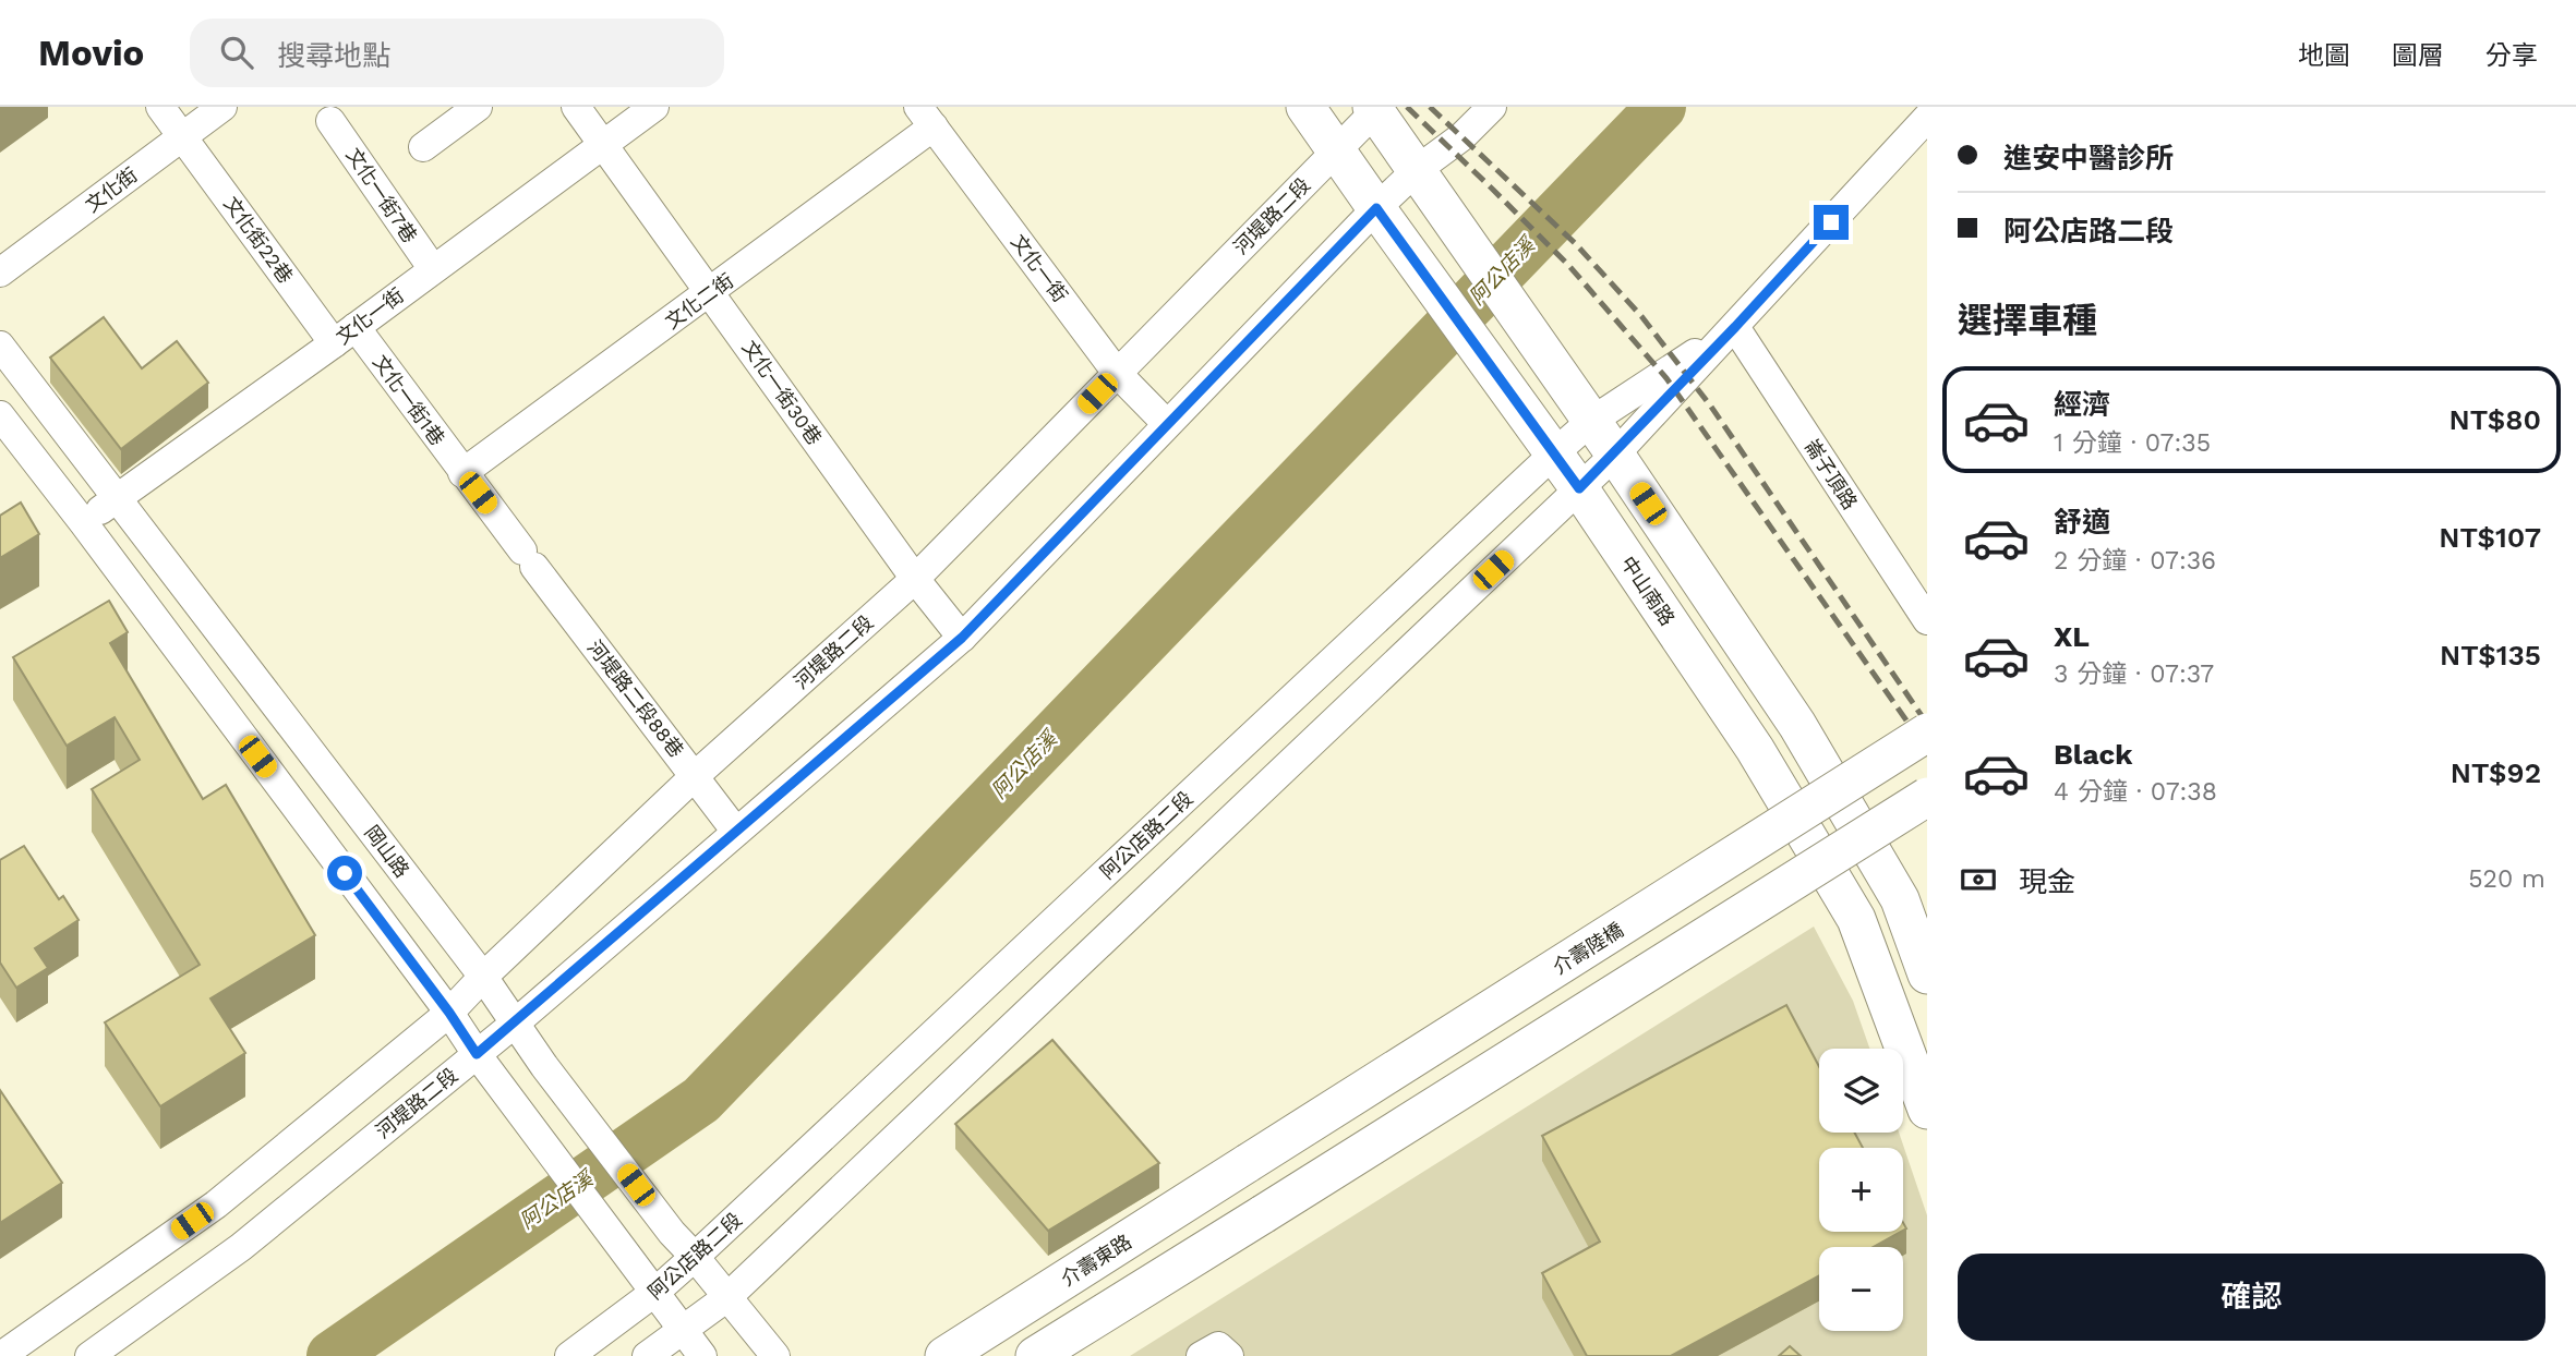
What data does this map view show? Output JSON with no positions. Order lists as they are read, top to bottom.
{
  "streets": {
    "main road": ["中山南路", "介壽陸橋", "介壽東路"],
    "street": [
      "文化街",
      "文化一街7巷",
      "河堤路二段",
      "文化街22巷",
      "文化一街",
      "文化二街",
      "文化一街30巷",
      "文化一街1巷",
      "崙子頂路",
      "河堤路二段88巷",
      "阿公店路二段",
      "岡山路"
    ]
  },
  "crossings": [
    ["文化街", "文化街22巷"],
    ["文化一街7巷", "文化一街"],
    ["河堤路二段", "文化一街"],
    ["河堤路二段", "文化一街30巷"],
    ["河堤路二段", "中山南路"],
    ["河堤路二段", "河堤路二段88巷"],
    ["河堤路二段", "岡山路"],
    ["文化街22巷", "文化一街"],
    ["文化街22巷", "文化一街1巷"],
    ["文化一街", "文化二街"],
    ["文化一街", "文化一街30巷"],
    ["文化一街", "文化一街1巷"],
    ["文化一街", "岡山路"],
    ["文化二街", "文化一街30巷"],
    ["文化二街", "文化一街1巷"],
    ["文化一街1巷", "河堤路二段88巷"],
    ["崙子頂路", "阿公店路二段"],
    ["中山南路", "阿公店路二段"],
    ["阿公店路二段", "岡山路"],
    ["介壽陸橋", "介壽東路"]
  ],
  "water": ["阿公店溪"],
  "page": {
    "header": "Movio",
    "search": "搜尋地點",
    "nav": ["地圖", "圖層", "分享"],
    "banner": ["進安中醫診所", "阿公店路二段"],
    "heading": "選擇車種",
    "list": [
      {
        "name": "經濟",
        "note": "1 分鐘 · 07:35",
        "value": "NT$80"
      },
      {
        "name": "舒適",
        "note": "2 分鐘 · 07:36",
        "value": "NT$107"
      },
      {
        "name": "XL",
        "note": "3 分鐘 · 07:37",
        "value": "NT$135"
      },
      {
        "name": "Black",
        "note": "4 分鐘 · 07:38",
        "value": "NT$92"
      }
    ],
    "pay": ["現金", "520 m"],
    "map_buttons": ["+", "−"],
    "buttons": "確認"
  }
}
